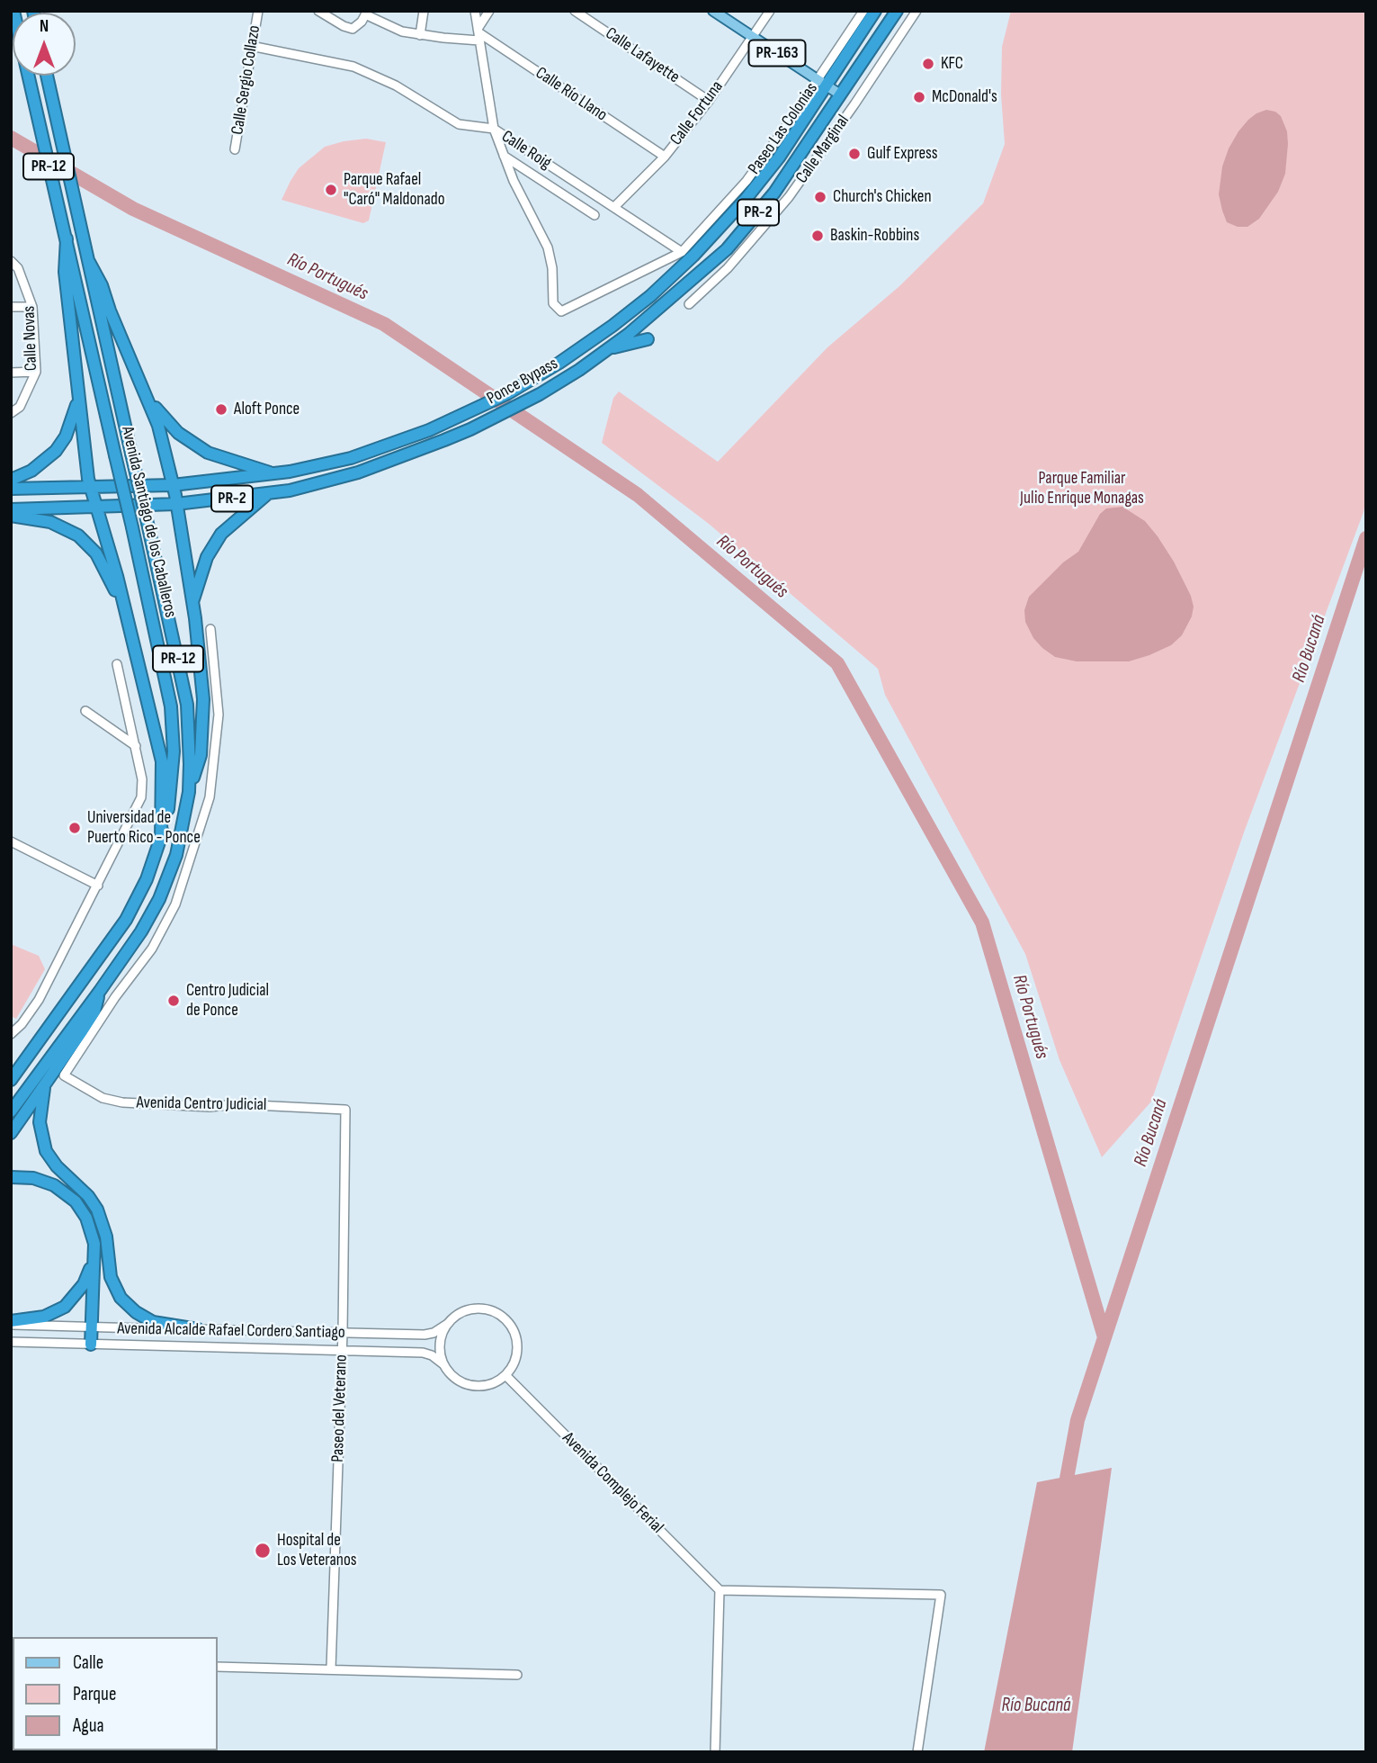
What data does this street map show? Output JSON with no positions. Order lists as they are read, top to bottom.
{
  "streets": {
    "highway": [
      "PR-12",
      "PR-2",
      "Ponce Bypass",
      "Avenida Santiago de los Caballeros"
    ],
    "main road": ["PR-163"],
    "street": [
      "Calle Lafayette",
      "Calle Sergio Collazo",
      "Calle Río Llano",
      "Calle Fortuna",
      "Paseo Las Colonias",
      "Calle Marginal",
      "Calle Roig",
      "Calle Novas",
      "Avenida Centro Judicial",
      "Avenida Alcalde Rafael Cordero Santiago",
      "Paseo del Veterano",
      "Avenida Complejo Ferial"
    ]
  },
  "crossings": [
    ["PR-163", "Calle Fortuna"],
    ["PR-163", "Paseo Las Colonias"],
    ["PR-163", "Ponce Bypass"],
    ["Calle Lafayette", "Calle Fortuna"],
    ["Calle Sergio Collazo", "Calle Roig"],
    ["Calle Río Llano", "Calle Fortuna"],
    ["Calle Fortuna", "Calle Roig"],
    ["Paseo Las Colonias", "Calle Roig"],
    ["Paseo Las Colonias", "Ponce Bypass"],
    ["PR-12", "Avenida Santiago de los Caballeros"],
    ["Avenida Centro Judicial", "Paseo del Veterano"],
    ["Avenida Alcalde Rafael Cordero Santiago", "Paseo del Veterano"],
    ["Avenida Alcalde Rafael Cordero Santiago", "Avenida Complejo Ferial"]
  ],
  "water": ["Río Portugués", "Río Bucaná"],
  "parks": ["Parque Familiar Julio Enrique Monagas"],
  "places": [
    "KFC",
    "McDonald's",
    "Gulf Express",
    "Parque Rafael \"Caró\" Maldonado",
    "Church's Chicken",
    "Baskin-Robbins",
    "Aloft Ponce",
    "Universidad de Puerto Rico - Ponce",
    "Centro Judicial de Ponce",
    "Hospital de Los Veteranos"
  ],
  "legend": ["Calle", "Parque", "Agua"],
  "north": "top"
}
